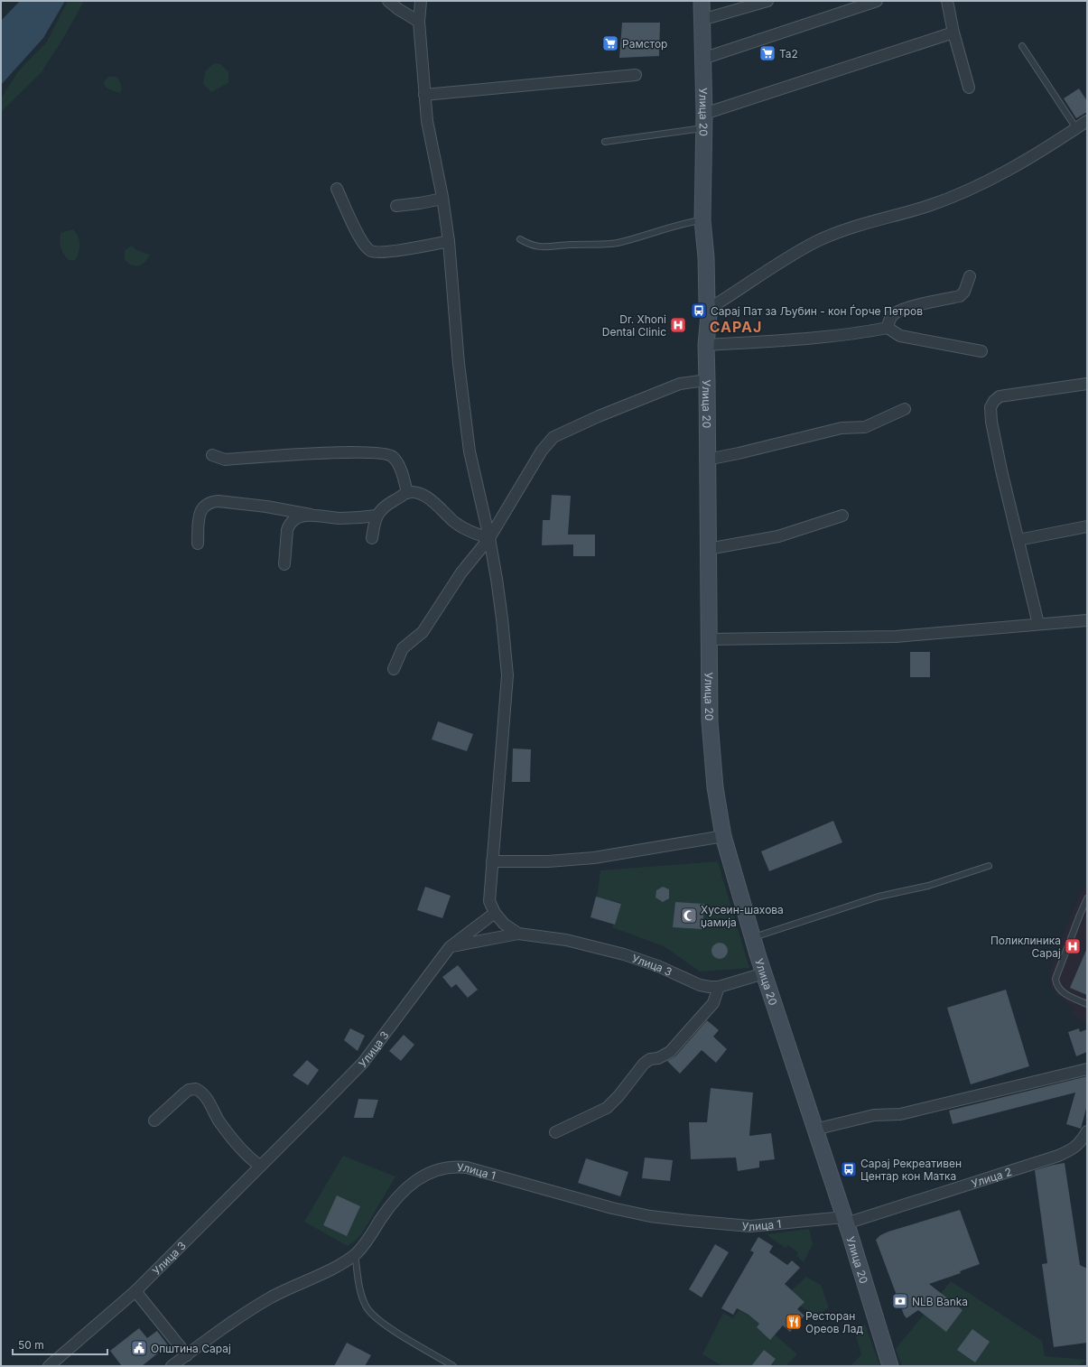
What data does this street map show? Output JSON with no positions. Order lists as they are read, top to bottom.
{
  "streets": {
    "street": [
      "Улица 20",
      "Улица 3",
      "Улица 1",
      "Улица 2"
    ]
  },
  "crossings": [
    ["Улица 20", "Улица 3"],
    ["Улица 20", "Улица 1"],
    ["Улица 20", "Улица 2"],
    ["Улица 1", "Улица 2"]
  ],
  "districts": ["САРАЈ"],
  "places": {
    "supermarket": ["Рамстор", "Ta2"],
    "bus stop": ["Сарај Пат за Љубин - кон Ѓорче Петров", "Сарај Рекреативен Центар кон Матка"],
    "hospital": ["Dr. Xhoni Dental Clinic", "Поликлиника Сарај"],
    "mosque": ["Хусеин-шахова џамија"],
    "bank": ["NLB Banka"],
    "restaurant": ["Ресторан Ореов Лад"],
    "public building": ["Општина Сарај"]
  },
  "scale_bar": "50 m"
}
